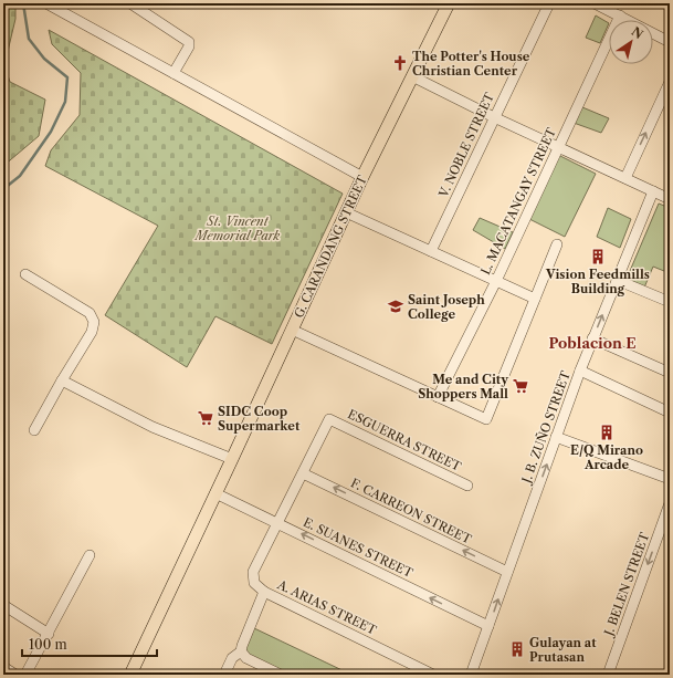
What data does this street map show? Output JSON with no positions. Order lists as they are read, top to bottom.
{
  "streets": {
    "main road": ["G. CARANDANG STREET"],
    "street": [
      "V. NOBLE STREET",
      "L. MACATANGAY STREET",
      "J. B. ZUÑO STREET",
      "ESGUERRA STREET",
      "F. CARREON STREET",
      "E. SUANES STREET",
      "J. BELEN STREET",
      "A. ARIAS STREET"
    ]
  },
  "crossings": [
    ["G. CARANDANG STREET", "E. SUANES STREET"],
    ["J. B. ZUÑO STREET", "F. CARREON STREET"],
    ["J. B. ZUÑO STREET", "E. SUANES STREET"],
    ["ESGUERRA STREET", "A. ARIAS STREET"],
    ["F. CARREON STREET", "A. ARIAS STREET"],
    ["E. SUANES STREET", "A. ARIAS STREET"]
  ],
  "one_way": [
    "J. B. ZUÑO STREET",
    "F. CARREON STREET",
    "E. SUANES STREET",
    "J. BELEN STREET"
  ],
  "districts": ["Poblacion E"],
  "parks": ["St. Vincent Memorial Park"],
  "places": {
    "church": ["The Potter's House Christian Center"],
    "building": ["Vision Feedmills Building", "E/Q Mirano Arcade", "Gulayan at Prutasan"],
    "school or university": ["Saint Joseph College"],
    "supermarket": ["Me and City Shoppers Mall", "SIDC Coop Supermarket"]
  },
  "scale_bar": "100 m",
  "north": "top right"
}
